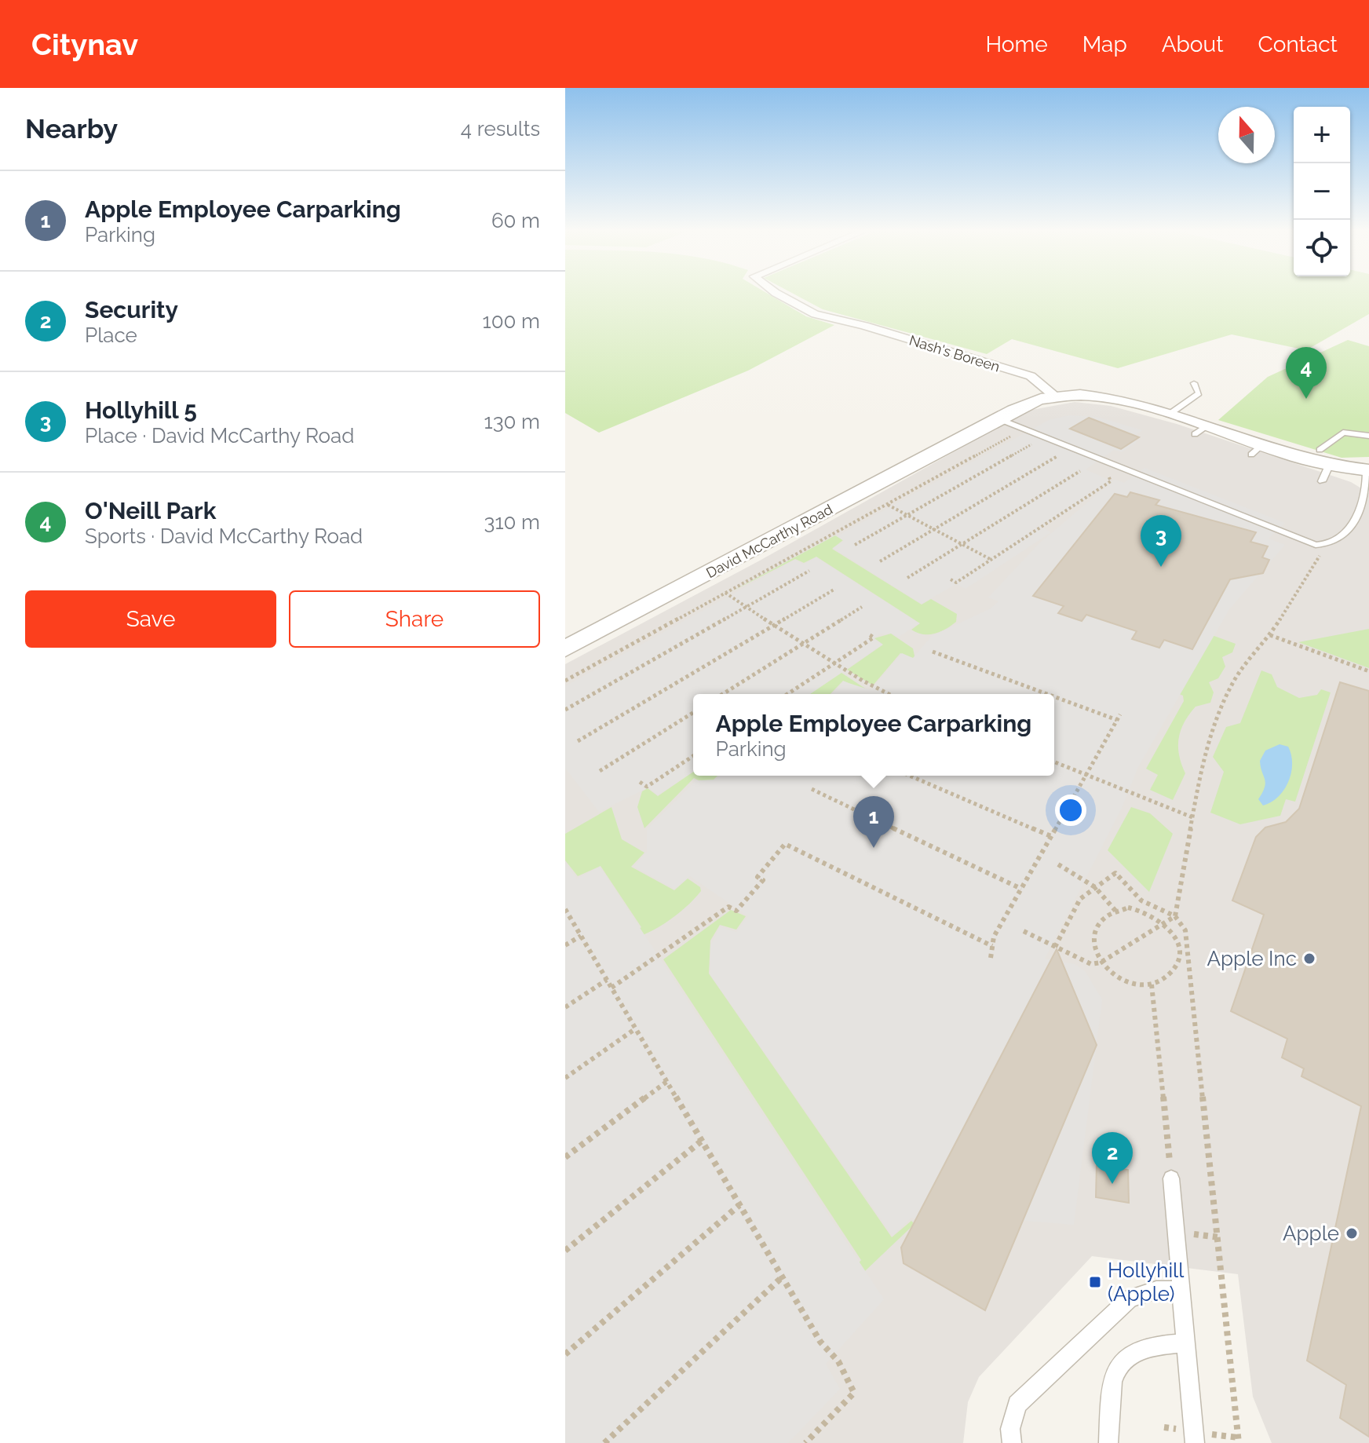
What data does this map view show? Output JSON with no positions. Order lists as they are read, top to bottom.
{
  "streets": {
    "street": ["Nash's Boreen", "David McCarthy Road"]
  },
  "crossings": [
    ["Nash's Boreen", "David McCarthy Road"]
  ],
  "places": {
    "other": ["Apple Inc", "Apple"],
    "transit": ["Hollyhill (Apple)"]
  },
  "north": "top",
  "page": {
    "header": "Citynav",
    "nav": [
      "Home",
      "Map",
      "About",
      "Contact"
    ],
    "heading": ["Nearby", "4 results"],
    "map_buttons": ["+", "−"],
    "list": [
      {
        "mark": "1",
        "name": "Apple Employee Carparking",
        "note": "Parking",
        "value": "60 m"
      },
      {
        "mark": "2",
        "name": "Security",
        "note": "Place",
        "value": "100 m"
      },
      {
        "mark": "3",
        "name": "Hollyhill 5",
        "note": "Place · David McCarthy Road",
        "value": "130 m"
      },
      {
        "mark": "4",
        "name": "O'Neill Park",
        "note": "Sports · David McCarthy Road",
        "value": "310 m"
      }
    ],
    "pins": [
      "4",
      "3",
      "1",
      "2"
    ],
    "buttons": ["Save", "Share"],
    "popup": ["Apple Employee Carparking", "Parking"]
  }
}
